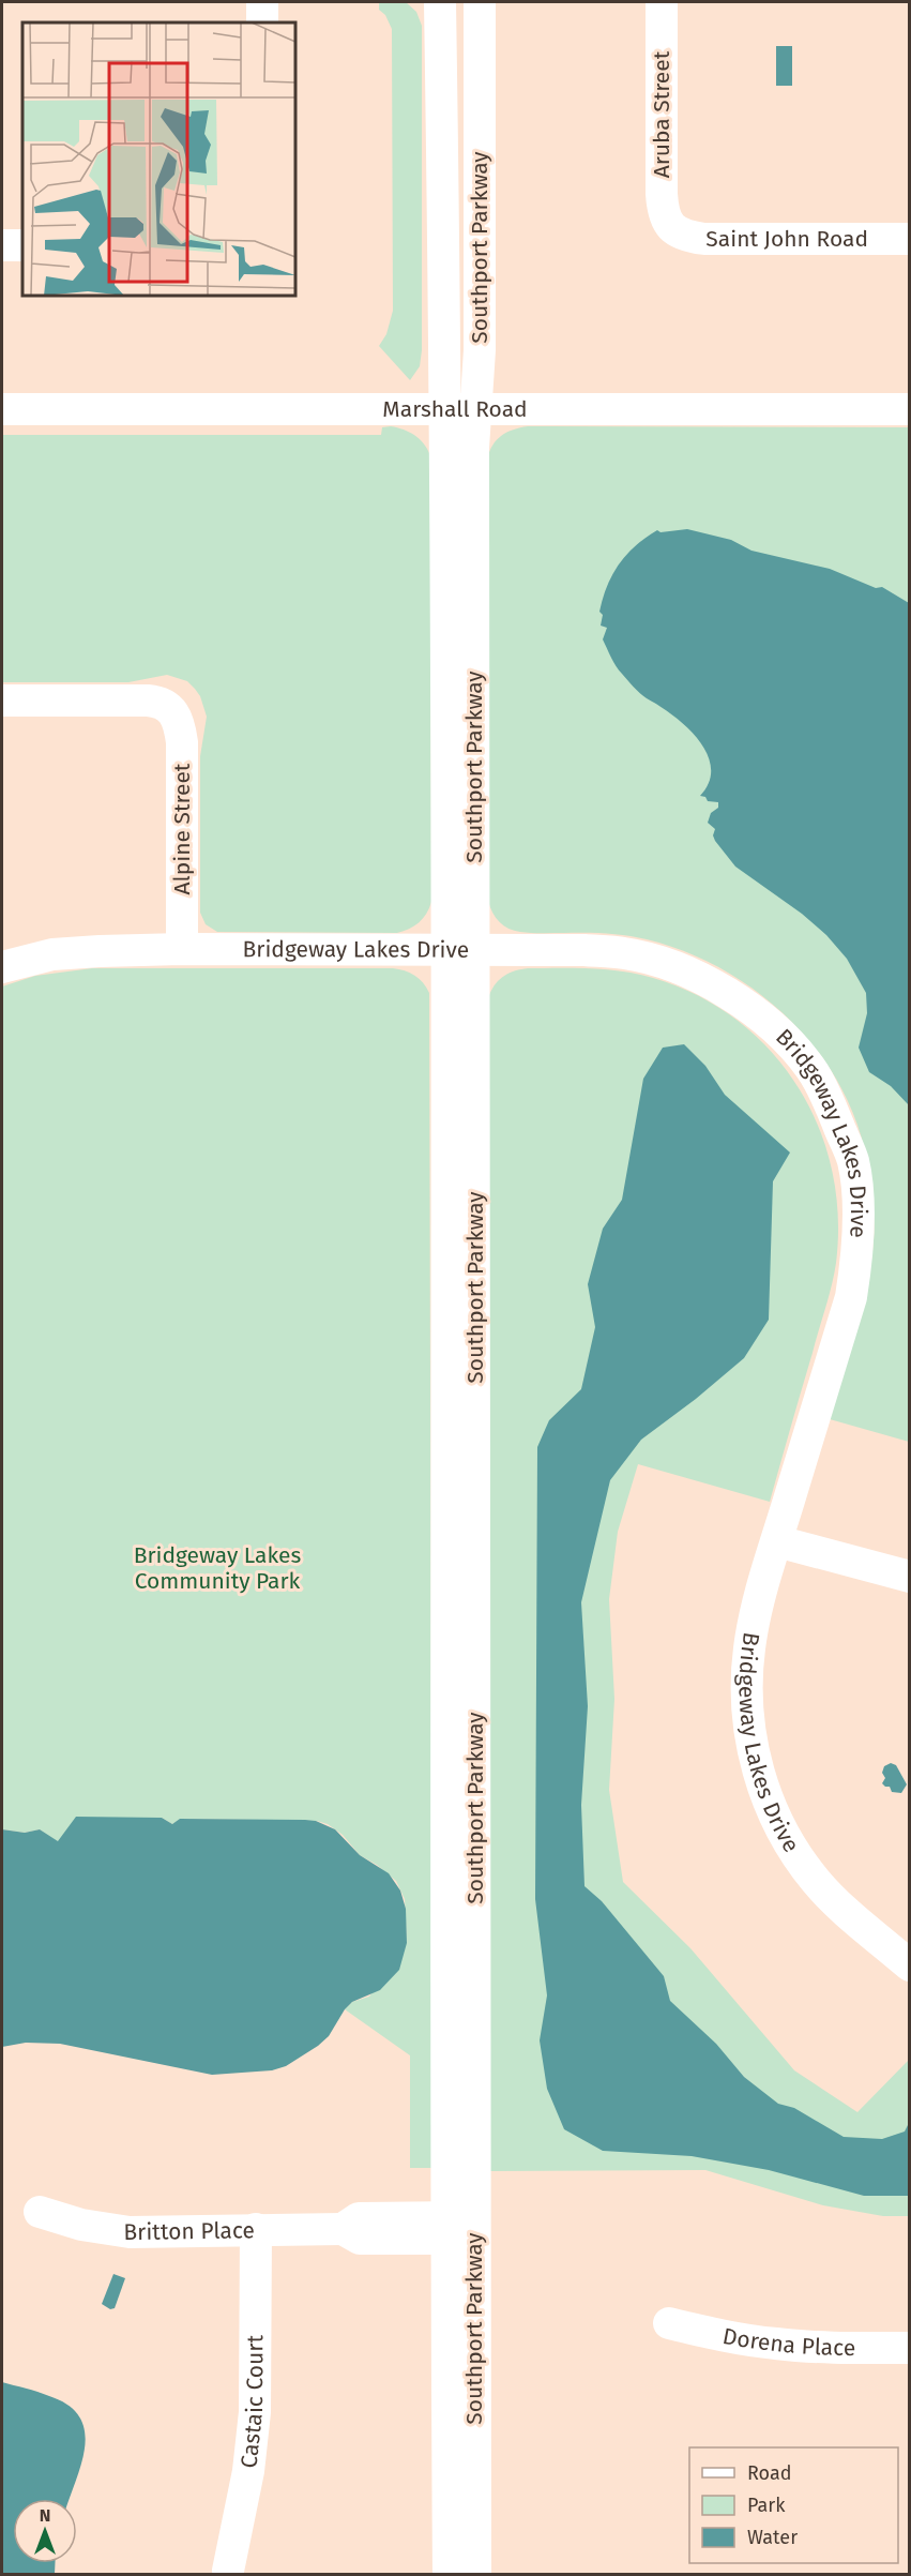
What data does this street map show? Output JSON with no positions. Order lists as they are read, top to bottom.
{
  "streets": {
    "street": [
      "Aruba Street",
      "Saint John Road",
      "Southport Parkway",
      "Marshall Road",
      "Alpine Street",
      "Bridgeway Lakes Drive",
      "Britton Place",
      "Dorena Place",
      "Castaic Court"
    ]
  },
  "crossings": [
    ["Aruba Street", "Saint John Road"],
    ["Southport Parkway", "Marshall Road"],
    ["Southport Parkway", "Bridgeway Lakes Drive"],
    ["Southport Parkway", "Britton Place"],
    ["Alpine Street", "Bridgeway Lakes Drive"],
    ["Britton Place", "Castaic Court"]
  ],
  "parks": ["Bridgeway Lakes Community Park"],
  "legend": ["Road", "Park", "Water"],
  "north": "top"
}
